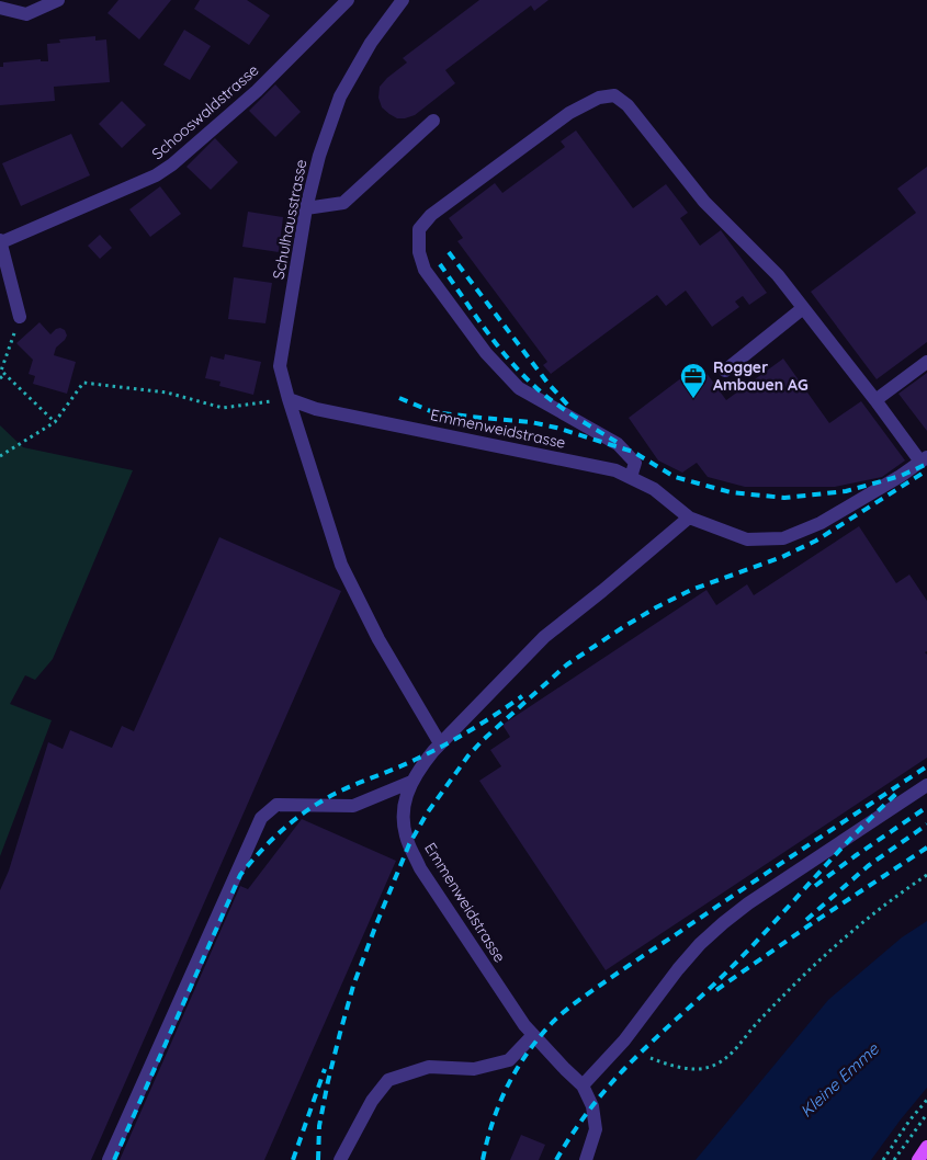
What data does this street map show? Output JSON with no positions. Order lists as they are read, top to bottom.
{
  "streets": {
    "street": ["Schooswaldstrasse", "Schulhausstrasse", "Emmenweidstrasse"]
  },
  "crossings": [
    ["Schulhausstrasse", "Emmenweidstrasse"]
  ],
  "water": ["Kleine Emme"],
  "places": {
    "office": ["Rogger Ambauen AG"]
  }
}
